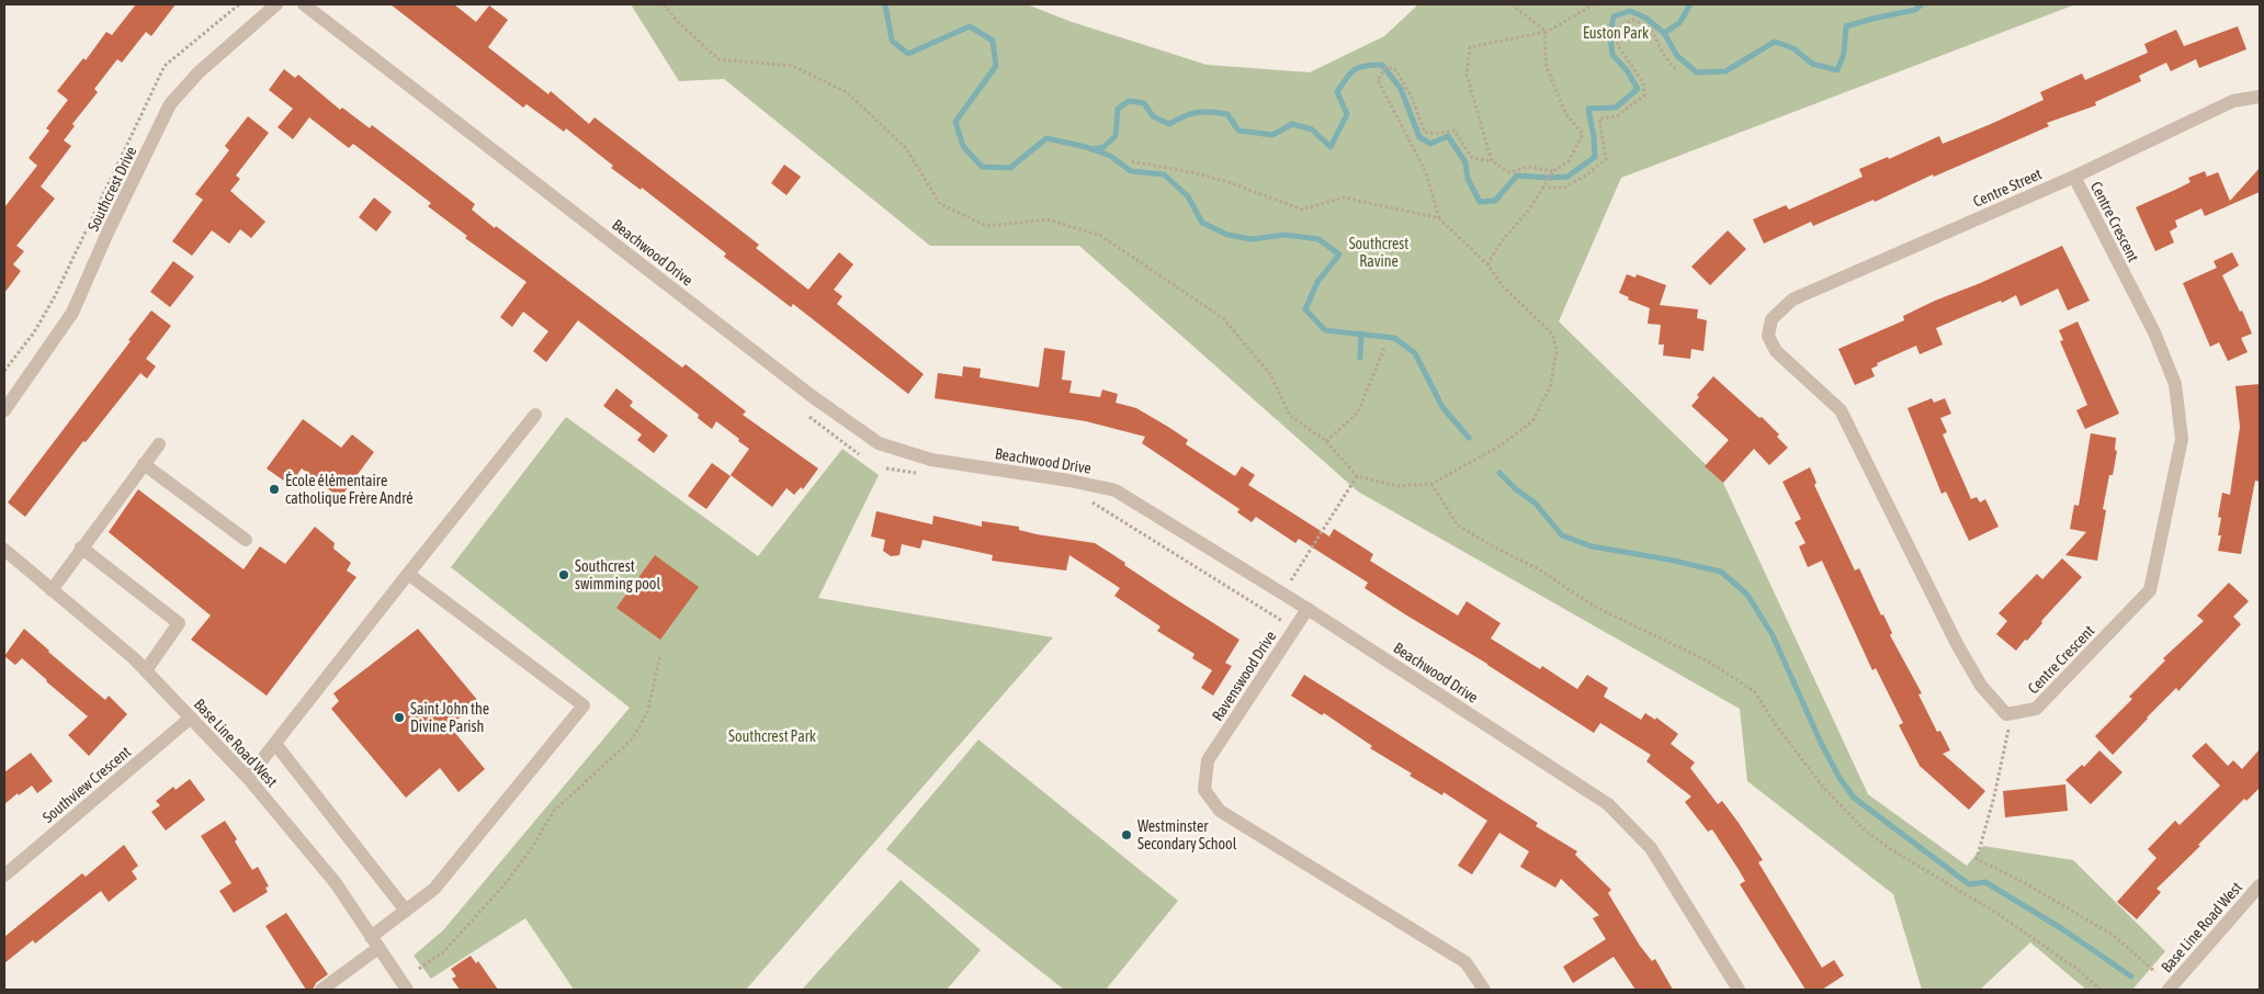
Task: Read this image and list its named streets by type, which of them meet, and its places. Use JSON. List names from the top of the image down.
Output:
{
  "streets": {
    "street": [
      "Centre Street",
      "Southcrest Drive",
      "Centre Crescent",
      "Beachwood Drive",
      "Ravenswood Drive",
      "Base Line Road West",
      "Southview Crescent"
    ]
  },
  "crossings": [
    ["Centre Street", "Centre Crescent"],
    ["Beachwood Drive", "Ravenswood Drive"],
    ["Base Line Road West", "Southview Crescent"]
  ],
  "parks": ["Euston Park", "Southcrest Ravine", "Southcrest Park"],
  "places": [
    "École élémentaire catholique Frère André",
    "Southcrest swimming pool",
    "Saint John the Divine Parish",
    "Westminster Secondary School"
  ]
}
